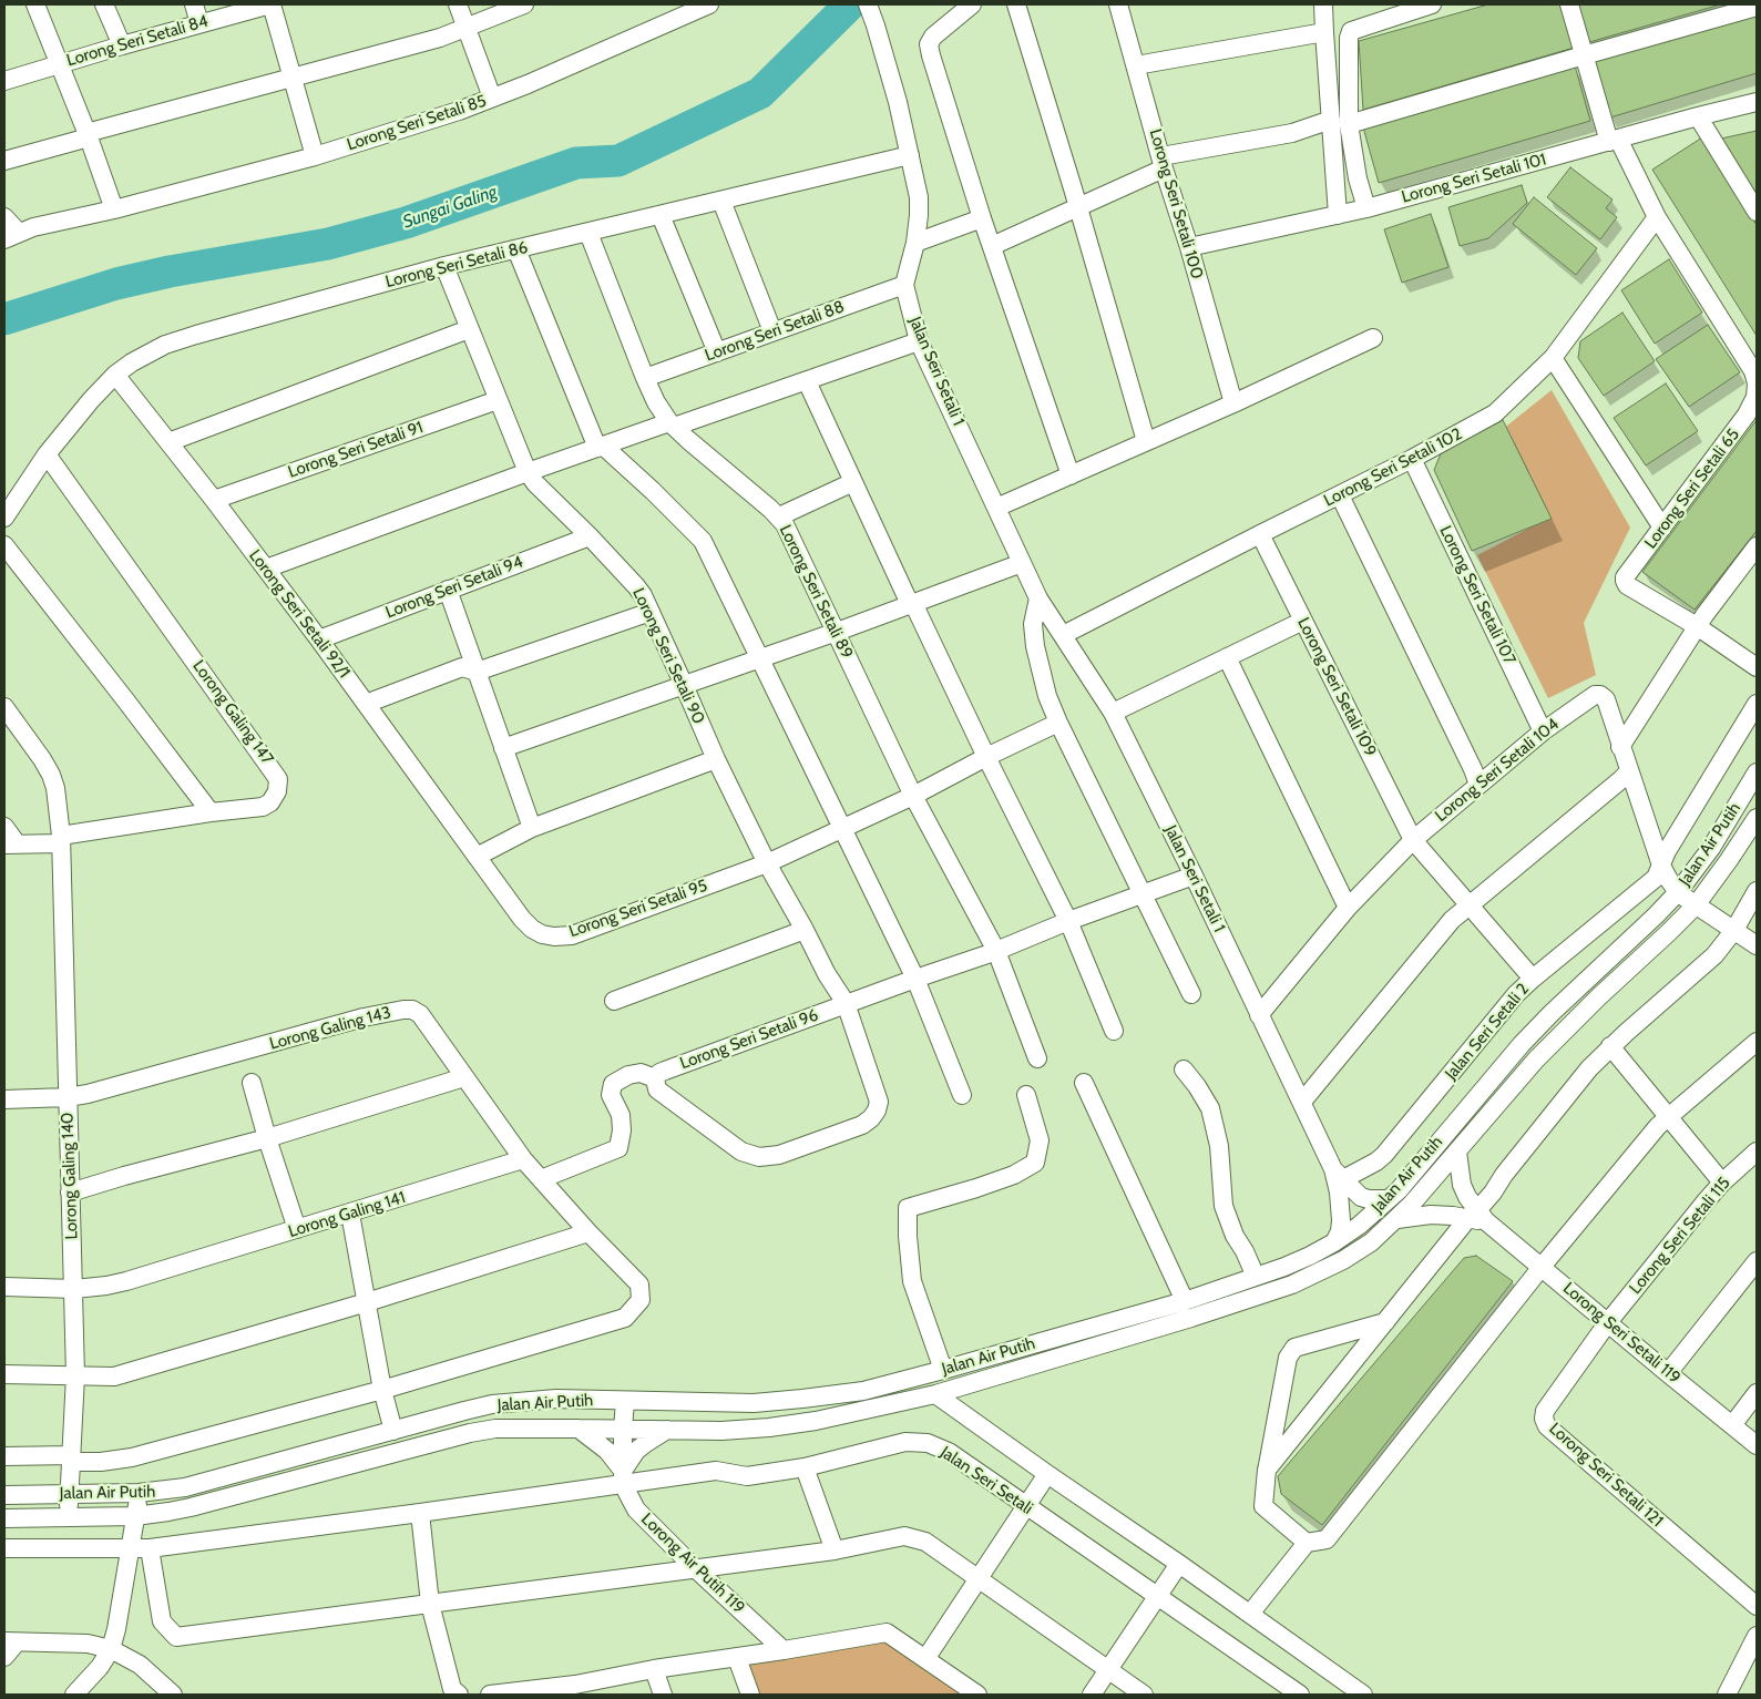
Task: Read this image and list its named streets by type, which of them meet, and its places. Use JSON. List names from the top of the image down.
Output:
{
  "streets": {
    "street": [
      "Lorong Seri Setali 84",
      "Lorong Seri Setali 85",
      "Lorong Seri Setali 101",
      "Lorong Seri Setali 100",
      "Lorong Seri Setali 86",
      "Lorong Seri Setali 88",
      "Jalan Seri Setali 1",
      "Lorong Seri Setali 91",
      "Lorong Seri Setali 102",
      "Lorong Seri Setali 65",
      "Lorong Seri Setali 94",
      "Lorong Seri Setali 89",
      "Lorong Seri Setali 107",
      "Lorong Seri Setali 92/1",
      "Lorong Seri Setali 90",
      "Lorong Seri Setali 109",
      "Lorong Galing 147",
      "Lorong Seri Setali 104",
      "Jalan Air Putih",
      "Lorong Seri Setali 95",
      "Lorong Galing 143",
      "Jalan Seri Setali 2",
      "Lorong Seri Setali 96",
      "Lorong Galing 140",
      "Lorong Galing 141",
      "Lorong Seri Setali 115",
      "Lorong Seri Setali 119",
      "Lorong Seri Setali 121",
      "Jalan Seri Setali",
      "Lorong Air Putih 119"
    ]
  },
  "crossings": [
    ["Lorong Seri Setali 101", "Lorong Seri Setali 100"],
    ["Lorong Seri Setali 101", "Lorong Seri Setali 65"],
    ["Lorong Seri Setali 86", "Lorong Seri Setali 89"],
    ["Lorong Seri Setali 86", "Lorong Seri Setali 92/1"],
    ["Lorong Seri Setali 86", "Lorong Seri Setali 90"],
    ["Lorong Seri Setali 86", "Lorong Galing 147"],
    ["Lorong Seri Setali 88", "Jalan Seri Setali 1"],
    ["Lorong Seri Setali 88", "Lorong Seri Setali 89"],
    ["Jalan Seri Setali 1", "Lorong Seri Setali 102"],
    ["Jalan Seri Setali 1", "Lorong Seri Setali 104"],
    ["Jalan Seri Setali 1", "Jalan Air Putih"],
    ["Jalan Seri Setali 1", "Jalan Seri Setali 2"],
    ["Jalan Seri Setali 1", "Lorong Seri Setali 96"],
    ["Lorong Seri Setali 91", "Lorong Seri Setali 92/1"],
    ["Lorong Seri Setali 91", "Lorong Seri Setali 90"],
    ["Lorong Seri Setali 102", "Lorong Seri Setali 65"],
    ["Lorong Seri Setali 102", "Lorong Seri Setali 107"],
    ["Lorong Seri Setali 102", "Lorong Seri Setali 109"],
    ["Lorong Seri Setali 94", "Lorong Seri Setali 92/1"],
    ["Lorong Seri Setali 94", "Lorong Seri Setali 90"],
    ["Lorong Seri Setali 89", "Lorong Seri Setali 95"],
    ["Lorong Seri Setali 89", "Lorong Seri Setali 96"],
    ["Lorong Seri Setali 107", "Lorong Seri Setali 104"],
    ["Lorong Seri Setali 92/1", "Lorong Seri Setali 95"],
    ["Lorong Seri Setali 90", "Lorong Seri Setali 95"],
    ["Lorong Seri Setali 90", "Lorong Seri Setali 96"],
    ["Lorong Seri Setali 109", "Lorong Seri Setali 104"],
    ["Lorong Seri Setali 109", "Jalan Seri Setali 2"],
    ["Lorong Galing 147", "Lorong Galing 140"],
    ["Lorong Seri Setali 104", "Jalan Air Putih"],
    ["Lorong Seri Setali 104", "Jalan Seri Setali 2"],
    ["Jalan Air Putih", "Lorong Galing 140"],
    ["Jalan Air Putih", "Lorong Seri Setali 119"],
    ["Jalan Air Putih", "Lorong Air Putih 119"],
    ["Lorong Galing 143", "Lorong Galing 140"],
    ["Lorong Galing 143", "Lorong Galing 141"],
    ["Lorong Galing 140", "Lorong Galing 141"],
    ["Lorong Seri Setali 115", "Lorong Seri Setali 119"],
    ["Lorong Seri Setali 115", "Lorong Seri Setali 121"],
    ["Lorong Seri Setali 119", "Lorong Seri Setali 121"],
    ["Jalan Seri Setali", "Lorong Air Putih 119"]
  ],
  "water": ["Sungai Galing"]
}
